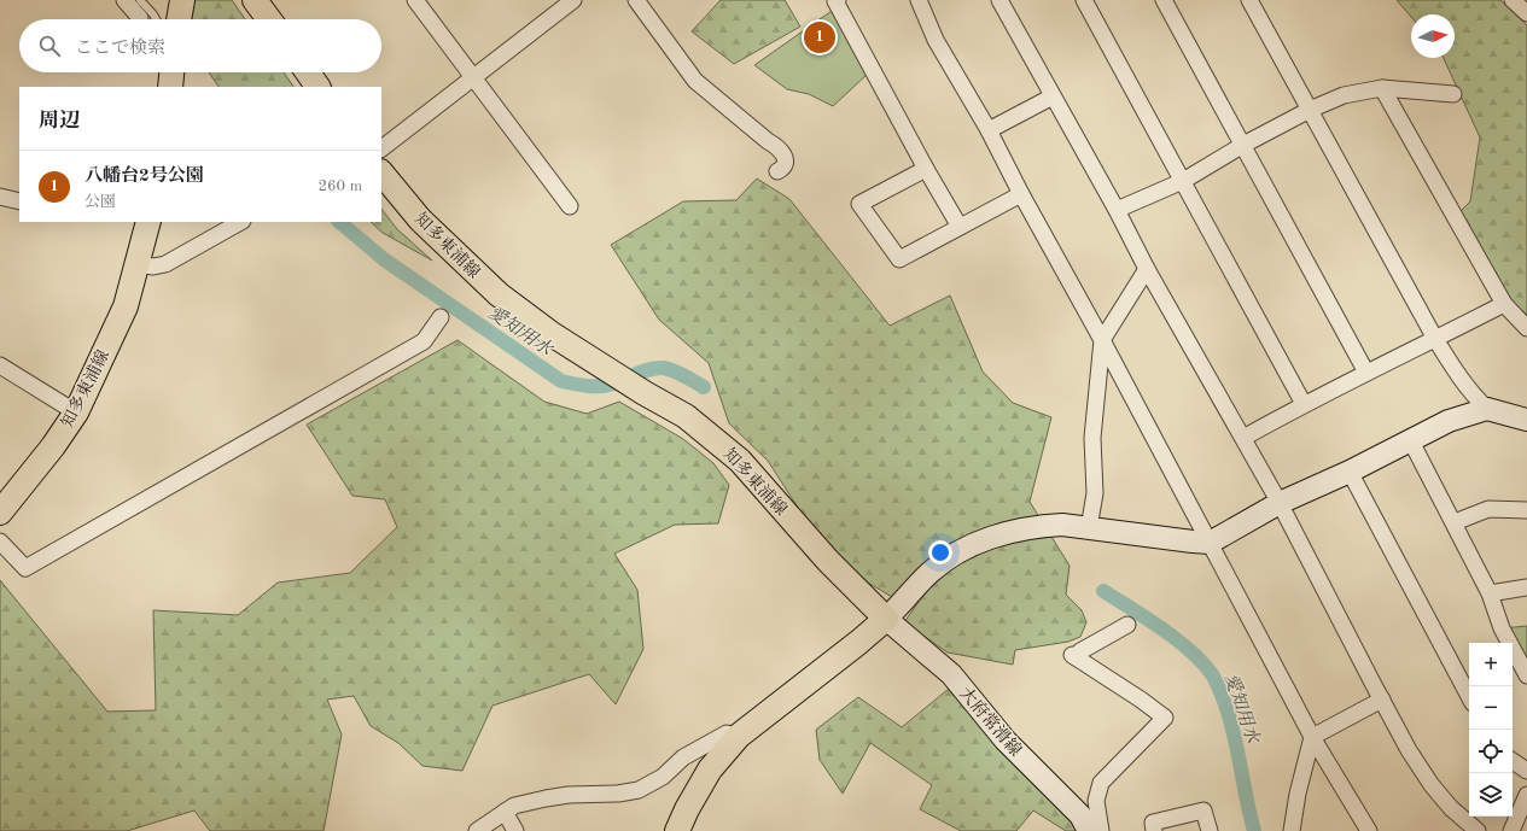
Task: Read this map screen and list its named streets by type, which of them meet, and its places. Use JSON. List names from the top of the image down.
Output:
{
  "streets": {
    "main road": ["知多東浦線"],
    "street": ["大府常滑線"]
  },
  "crossings": [
    ["知多東浦線", "大府常滑線"]
  ],
  "water": ["愛知用水"],
  "north": "right",
  "page": {
    "pins": "1",
    "search": "ここで検索",
    "heading": "周辺",
    "list": [
      {
        "mark": "1",
        "name": "八幡台2号公園",
        "note": "公園",
        "value": "260 m"
      }
    ],
    "map_buttons": ["+", "−"]
  }
}
